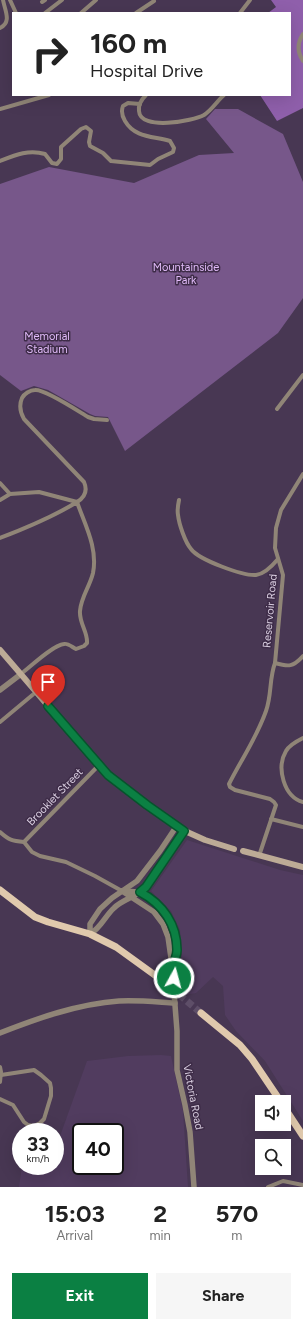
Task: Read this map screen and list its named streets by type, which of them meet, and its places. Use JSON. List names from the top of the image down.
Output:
{
  "streets": {
    "street": ["Reservoir Road", "Brooklet Street", "Victoria Road"]
  },
  "parks": ["Mountainside Park", "Memorial Stadium"],
  "page": {
    "turn": ["160 m", "Hospital Drive"],
    "speed": "33 km/h",
    "limit": "40",
    "eta": [
      "15:03",
      "Arrival",
      "2",
      "min",
      "570",
      "m"
    ],
    "buttons": ["Exit", "Share"]
  }
}
